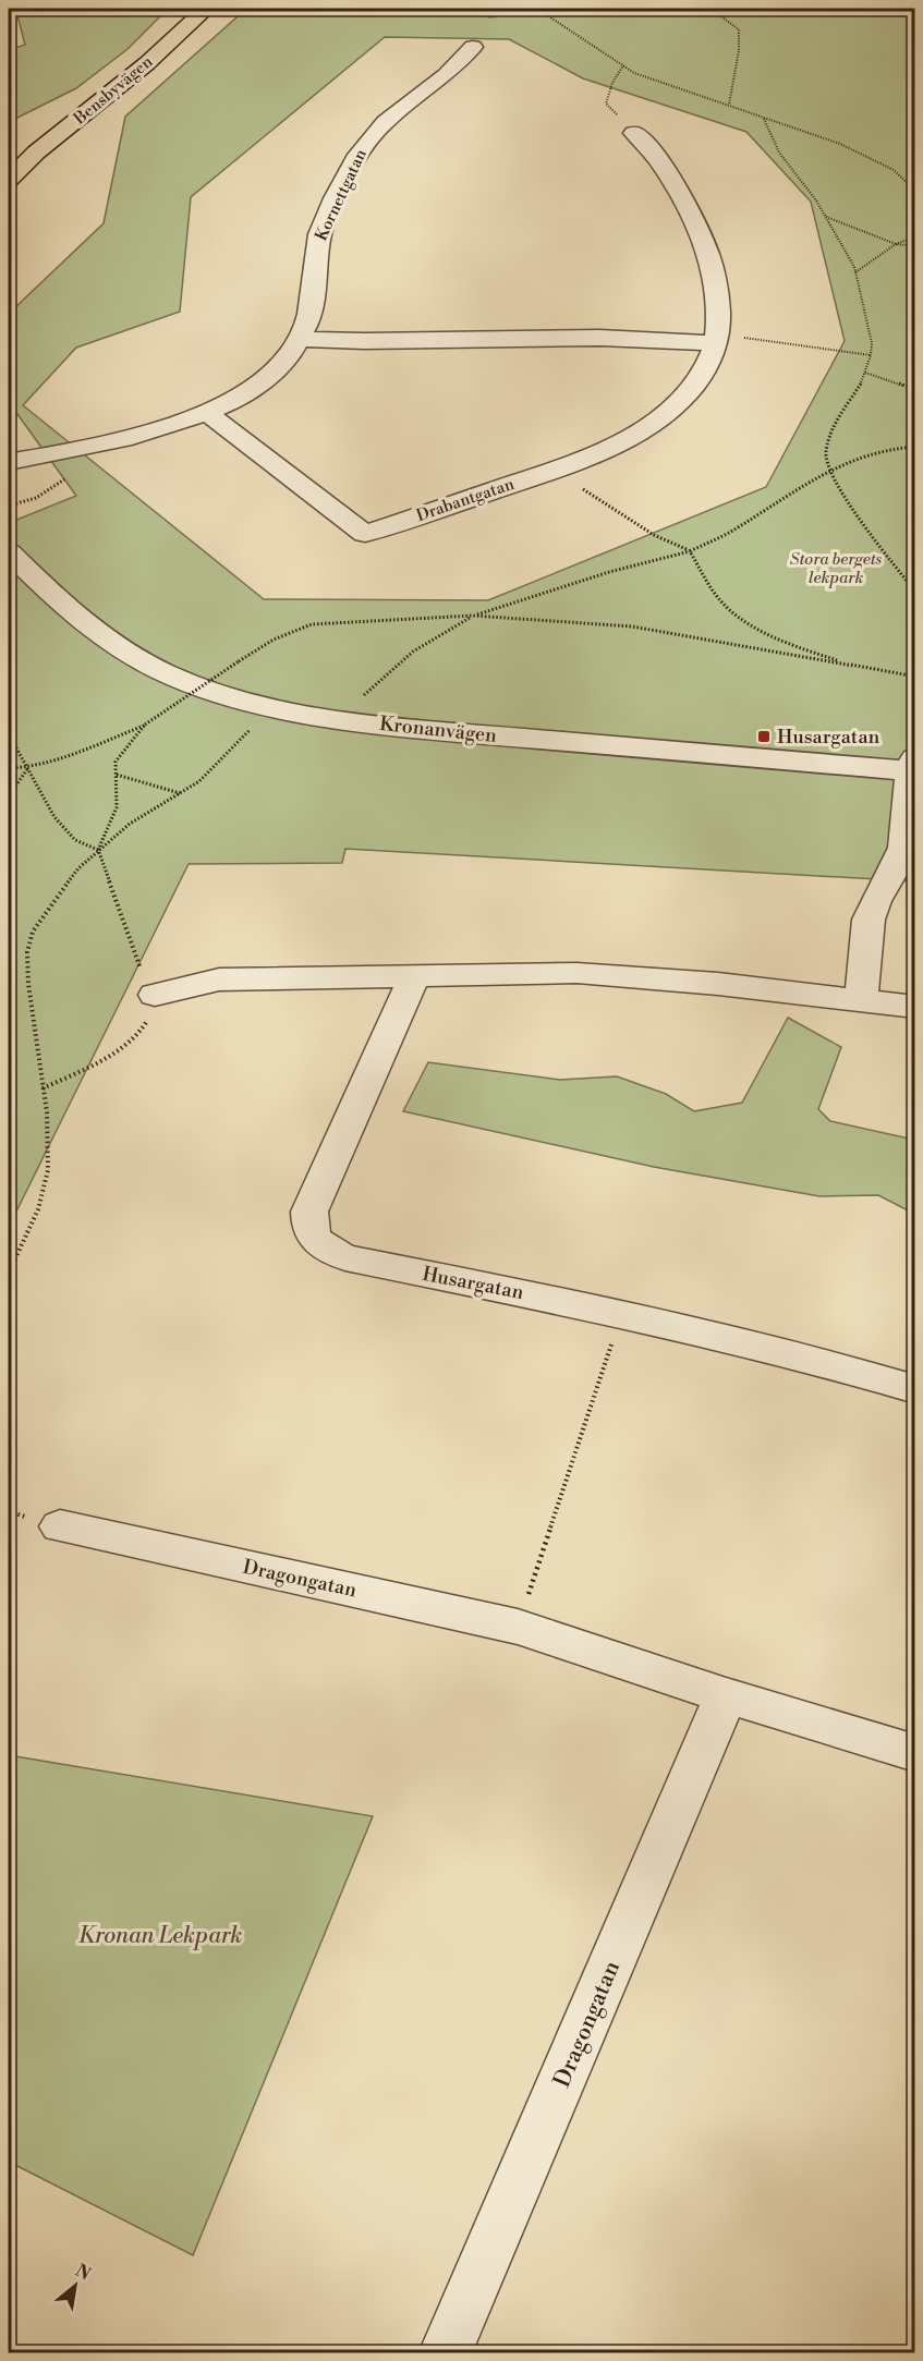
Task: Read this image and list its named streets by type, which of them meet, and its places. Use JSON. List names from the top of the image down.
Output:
{
  "streets": {
    "main road": ["Bensbyvägen"],
    "street": [
      "Kornettgatan",
      "Drabantgatan",
      "Kronanvägen",
      "Husargatan",
      "Dragongatan"
    ]
  },
  "crossings": [
    ["Kornettgatan", "Drabantgatan"]
  ],
  "parks": ["Stora bergets lekpark", "Kronan Lekpark"],
  "places": {
    "transit": ["Husargatan"]
  },
  "north": "top right"
}
